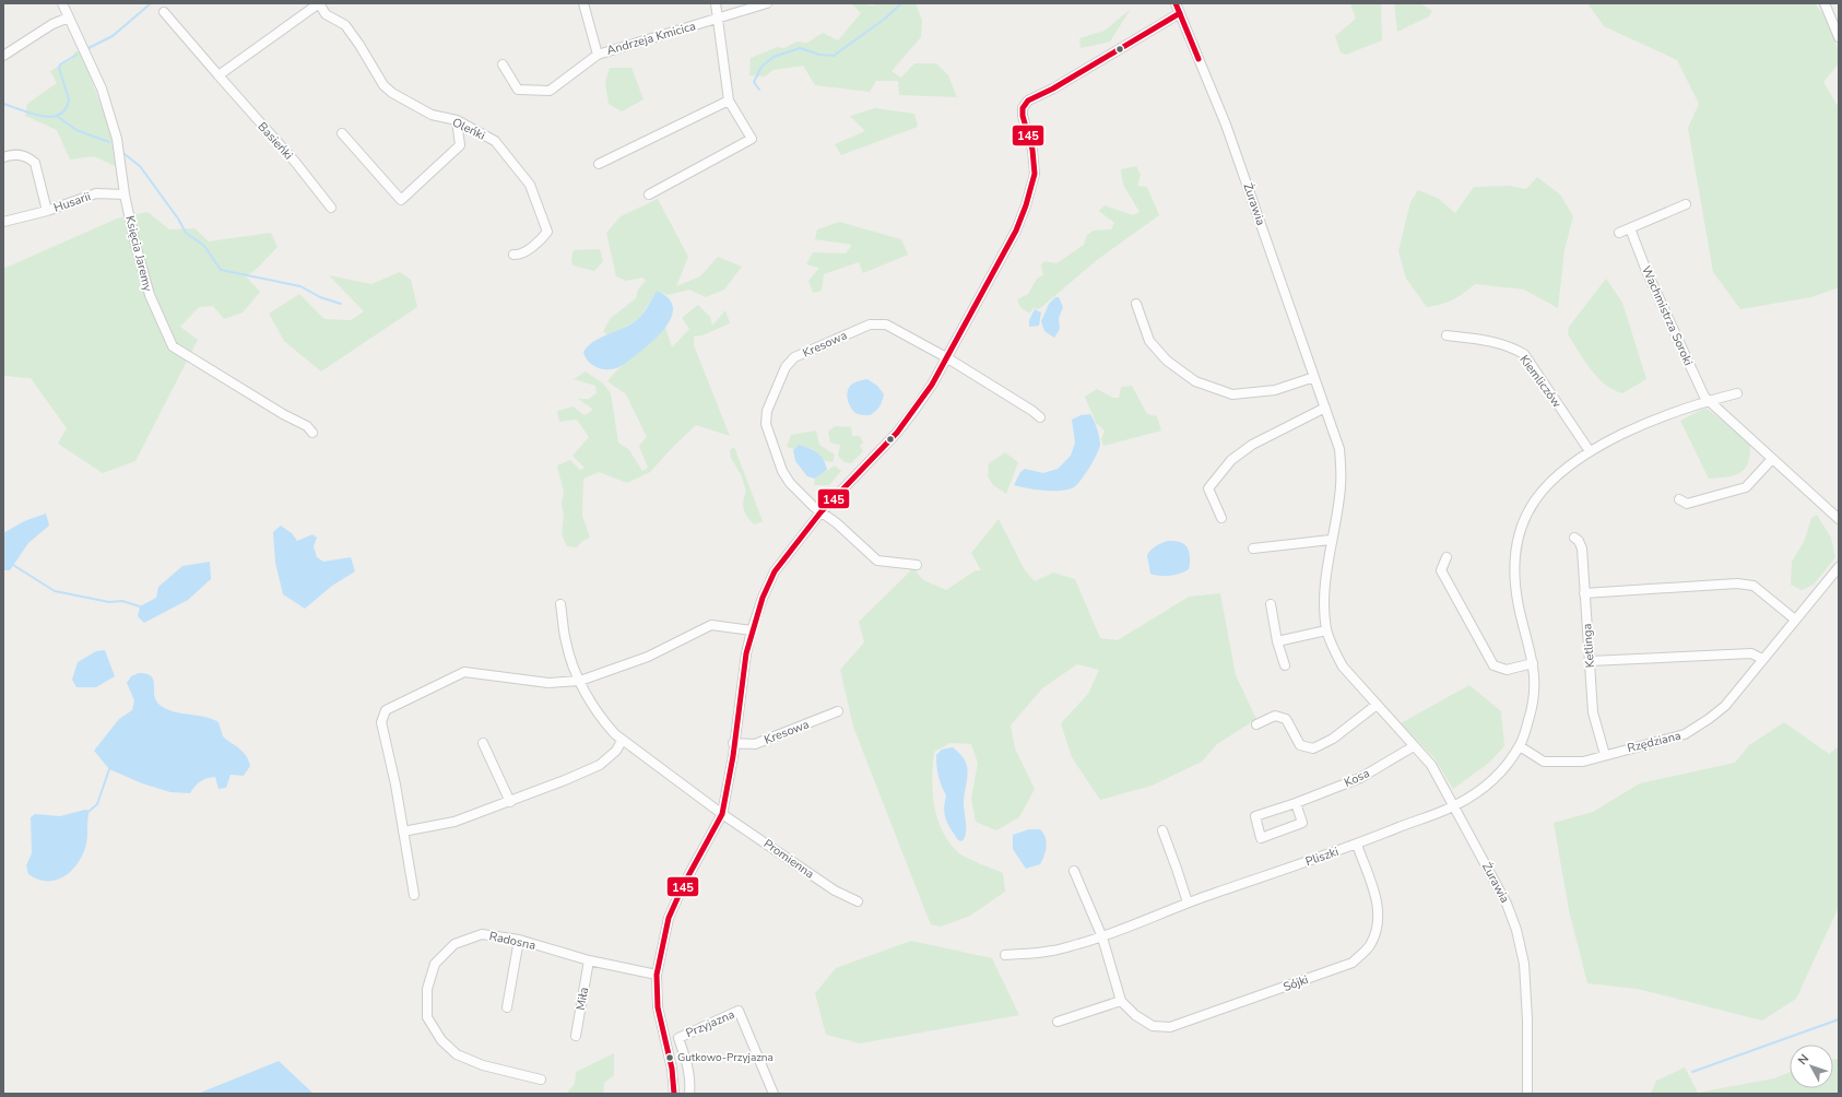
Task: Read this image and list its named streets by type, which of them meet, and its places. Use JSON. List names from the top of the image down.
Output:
{
  "streets": {
    "street": [
      "Andrzeja Kmicica",
      "Oleńki",
      "Basieńki",
      "Husarii",
      "Żurawia",
      "Księcia Jaremy",
      "Wachmistrza Soroki",
      "Kresowa",
      "Kiemliczów",
      "Ketlinga",
      "Rzędziana",
      "Kosa",
      "Pliszki",
      "Promienna",
      "Radosna",
      "Sójki",
      "Miła",
      "Przyjazna"
    ]
  },
  "crossings": [
    ["Husarii", "Księcia Jaremy"],
    ["Żurawia", "Kosa"],
    ["Żurawia", "Pliszki"],
    ["Wachmistrza Soroki", "Pliszki"],
    ["Kiemliczów", "Pliszki"],
    ["Ketlinga", "Rzędziana"],
    ["Rzędziana", "Pliszki"],
    ["Pliszki", "Sójki"],
    ["Radosna", "Miła"]
  ],
  "places": ["Gutkowo-Przyjazna"],
  "lines": ["transit line 145"],
  "north": "top left"
}
